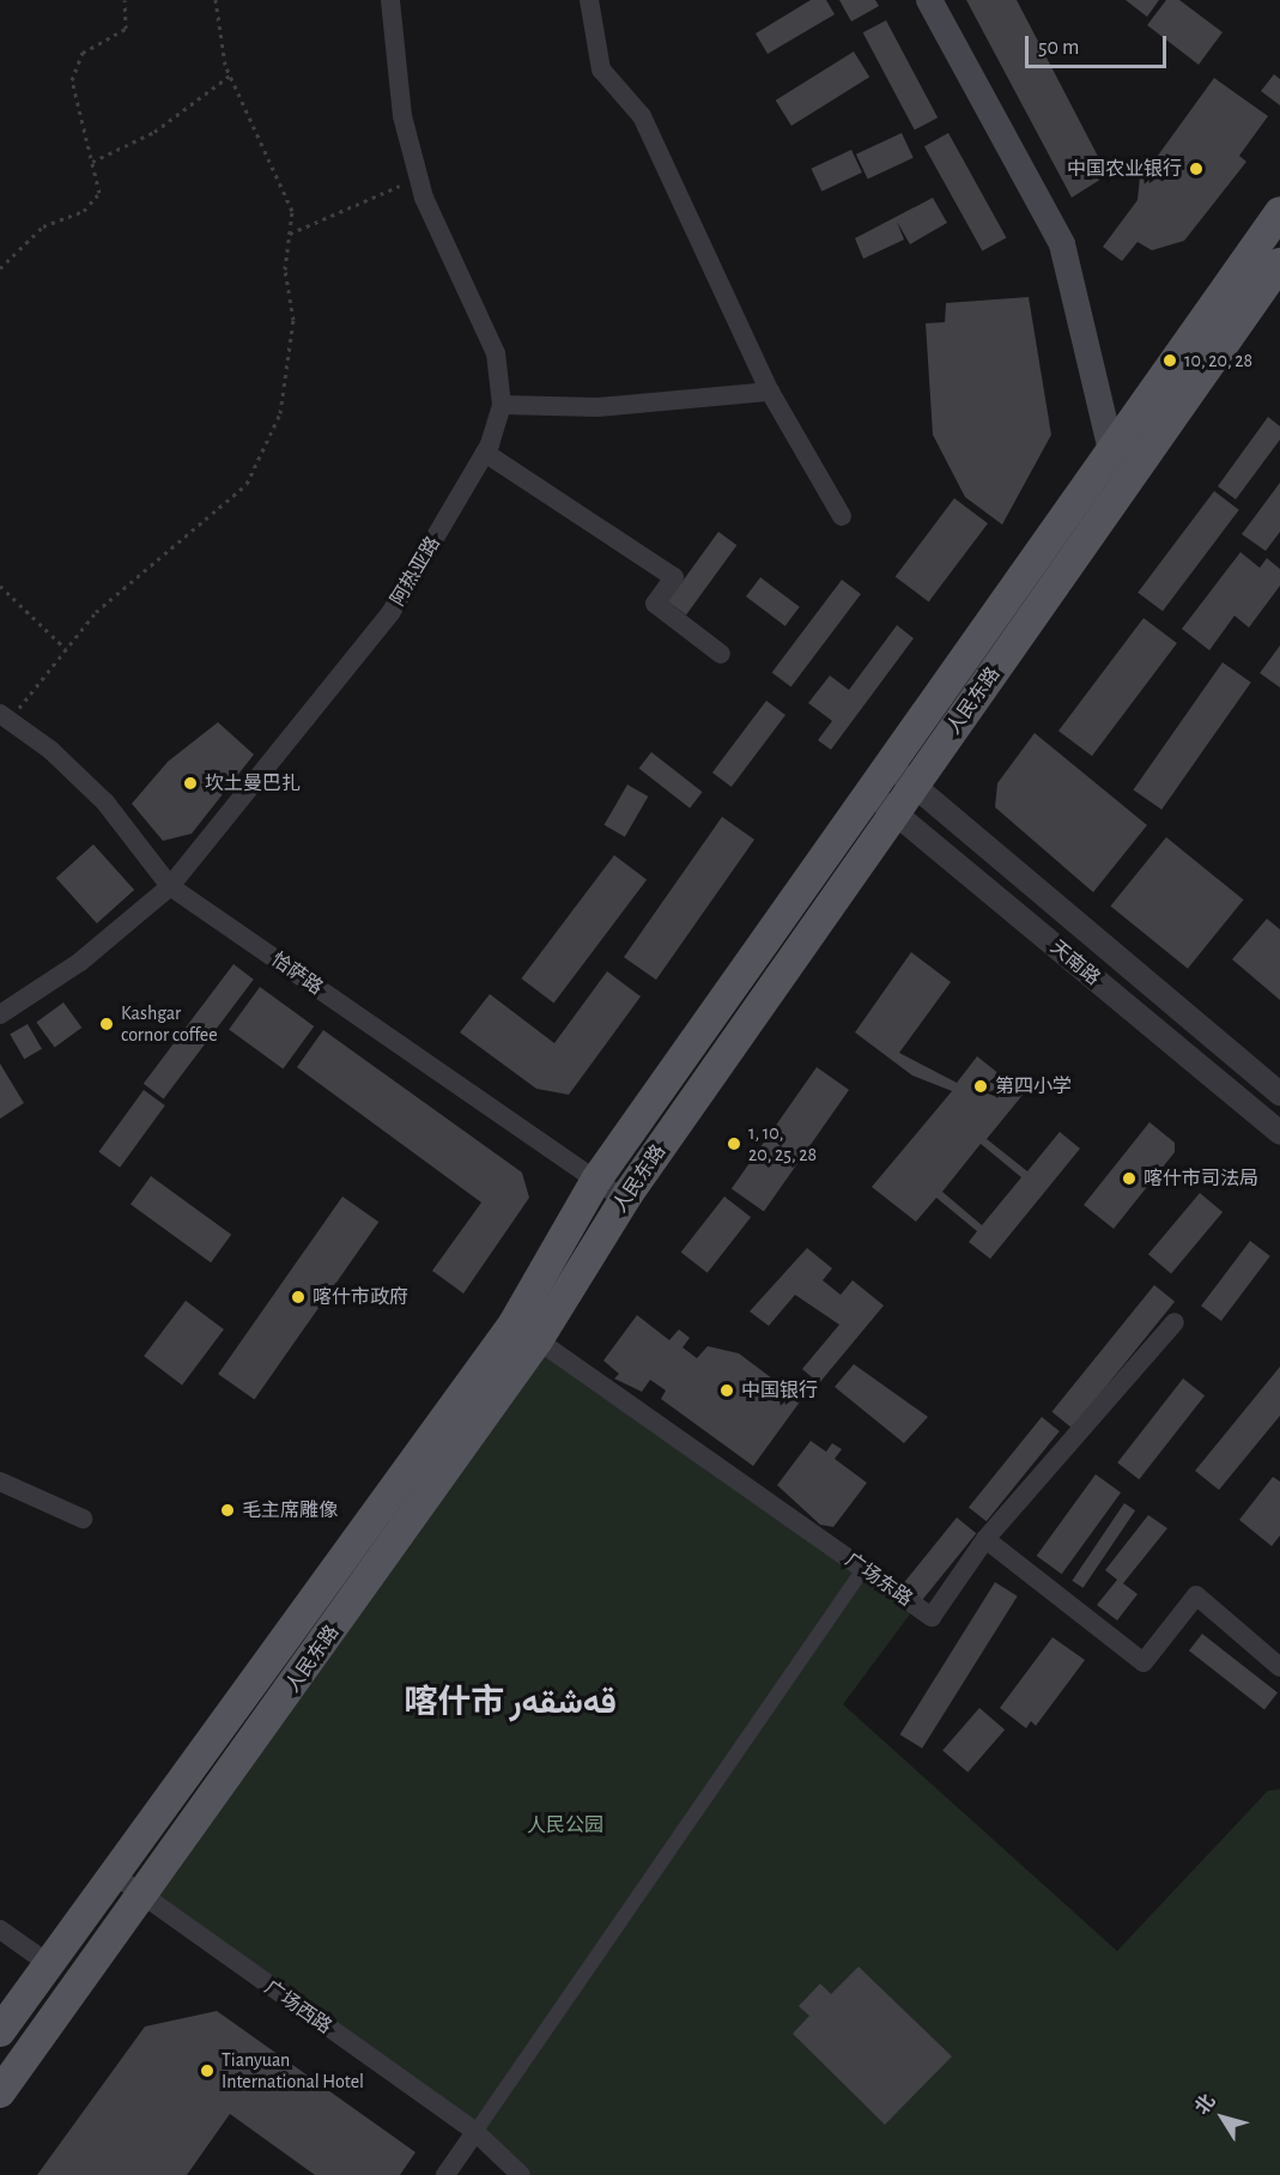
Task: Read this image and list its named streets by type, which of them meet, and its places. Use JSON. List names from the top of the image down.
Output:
{
  "streets": {
    "main road": ["人民东路"],
    "street": [
      "阿热亚路",
      "天南路",
      "恰萨路",
      "广场东路",
      "广场西路"
    ]
  },
  "crossings": [
    ["阿热亚路", "恰萨路"],
    ["人民东路", "天南路"],
    ["人民东路", "恰萨路"],
    ["人民东路", "广场东路"],
    ["人民东路", "广场西路"]
  ],
  "districts": ["喀什市 قەشقەر"],
  "parks": ["人民公园"],
  "places": [
    "中国农业银行",
    "10, 20, 28",
    "坎土曼巴扎",
    "Kashgar cornor coffee",
    "第四小学",
    "1, 10, 20, 25, 28",
    "喀什市司法局",
    "喀什市政府",
    "中国银行",
    "毛主席雕像",
    "Tianyuan International Hotel"
  ],
  "scale_bar": "50 m",
  "north": "top left"
}
